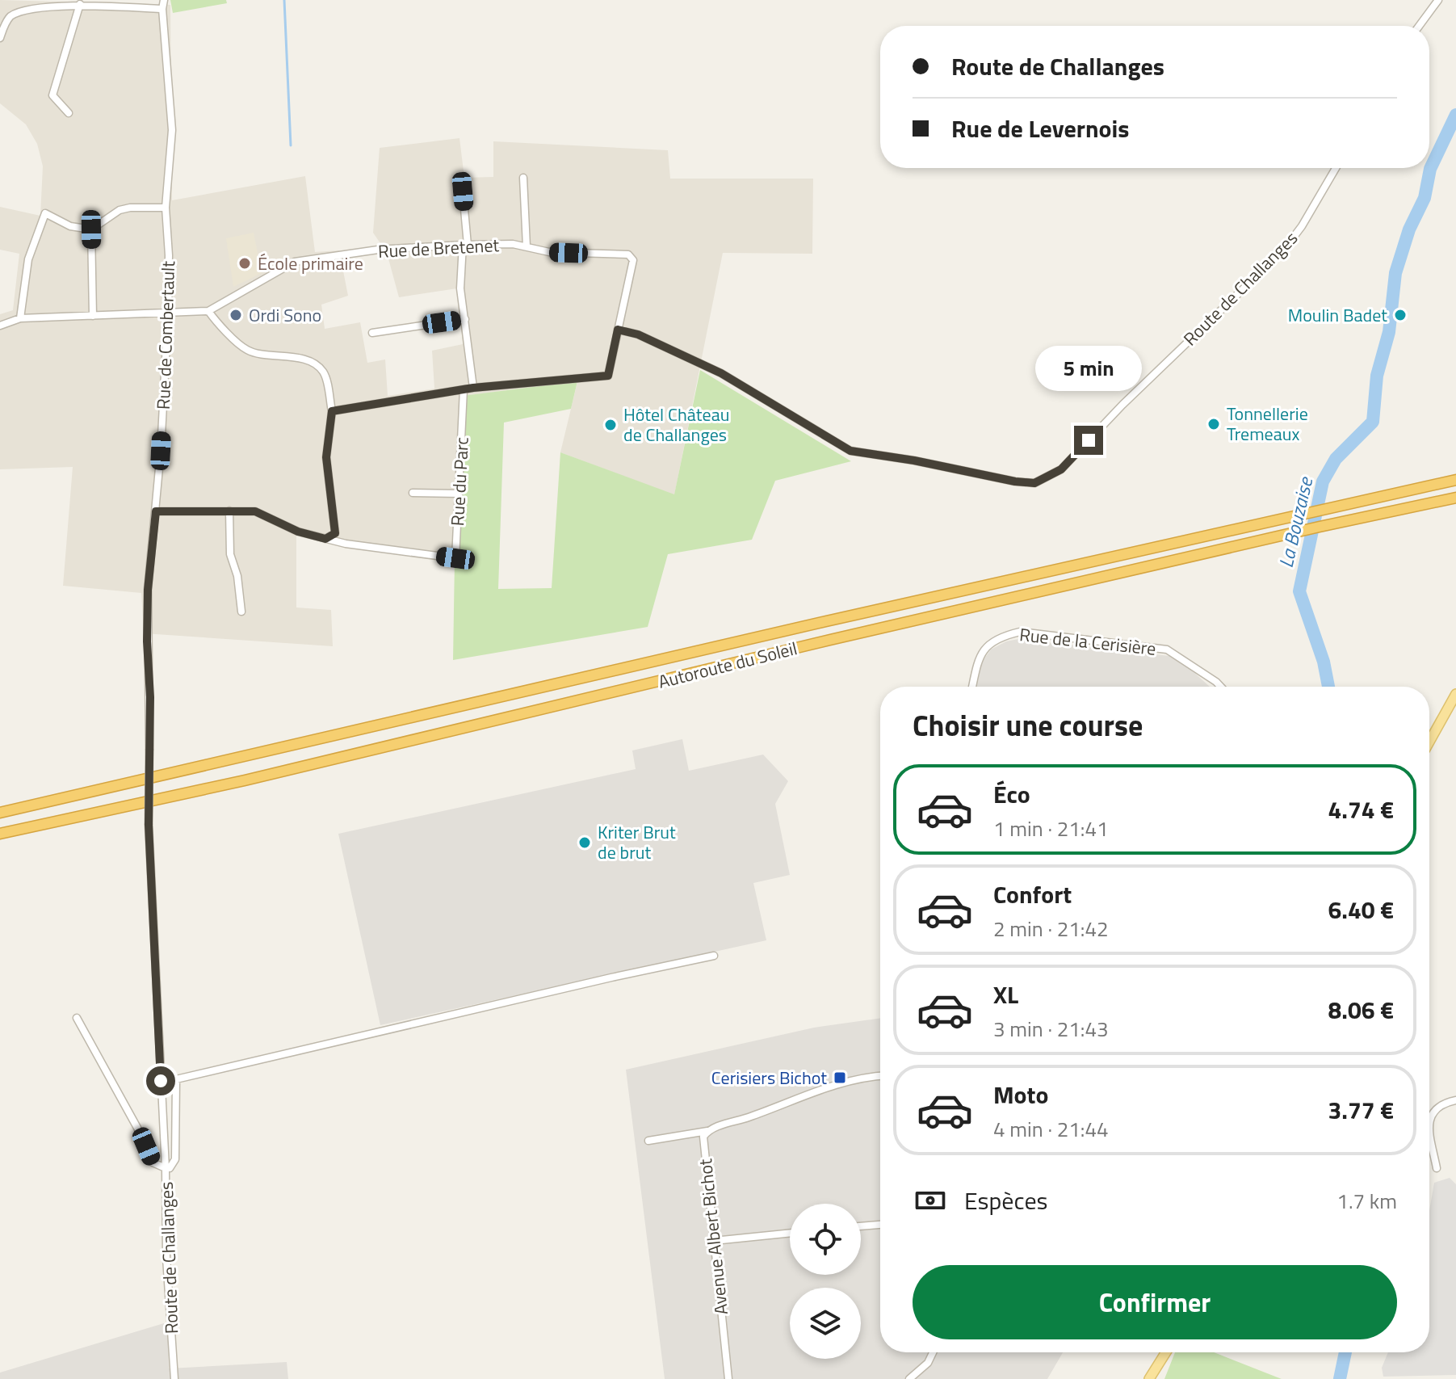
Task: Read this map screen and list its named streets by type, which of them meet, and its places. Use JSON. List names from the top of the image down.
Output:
{
  "streets": {
    "highway": ["Autoroute du Soleil"],
    "street": [
      "Rue de Bretenet",
      "Route de Challanges",
      "Rue de Combertault",
      "Rue du Parc",
      "Rue de la Cerisière",
      "Avenue Albert Bichot"
    ]
  },
  "crossings": [
    ["Rue de Bretenet", "Route de Challanges"],
    ["Route de Challanges", "Rue de Combertault"]
  ],
  "water": ["La Bouzaise"],
  "places": {
    "other": [
      "École primaire",
      "Ordi Sono",
      "Moulin Badet",
      "Tonnellerie Tremeaux",
      "Hôtel Château de Challanges",
      "Kriter Brut de brut"
    ],
    "transit": ["Cerisiers Bichot"]
  },
  "page": {
    "banner": ["Route de Challanges", "Rue de Levernois"],
    "bubble": "5 min",
    "heading": "Choisir une course",
    "list": [
      {
        "name": "Éco",
        "note": "1 min · 21:41",
        "value": "4.74 €"
      },
      {
        "name": "Confort",
        "note": "2 min · 21:42",
        "value": "6.40 €"
      },
      {
        "name": "XL",
        "note": "3 min · 21:43",
        "value": "8.06 €"
      },
      {
        "name": "Moto",
        "note": "4 min · 21:44",
        "value": "3.77 €"
      }
    ],
    "pay": ["Espèces", "1.7 km"],
    "buttons": "Confirmer"
  }
}
